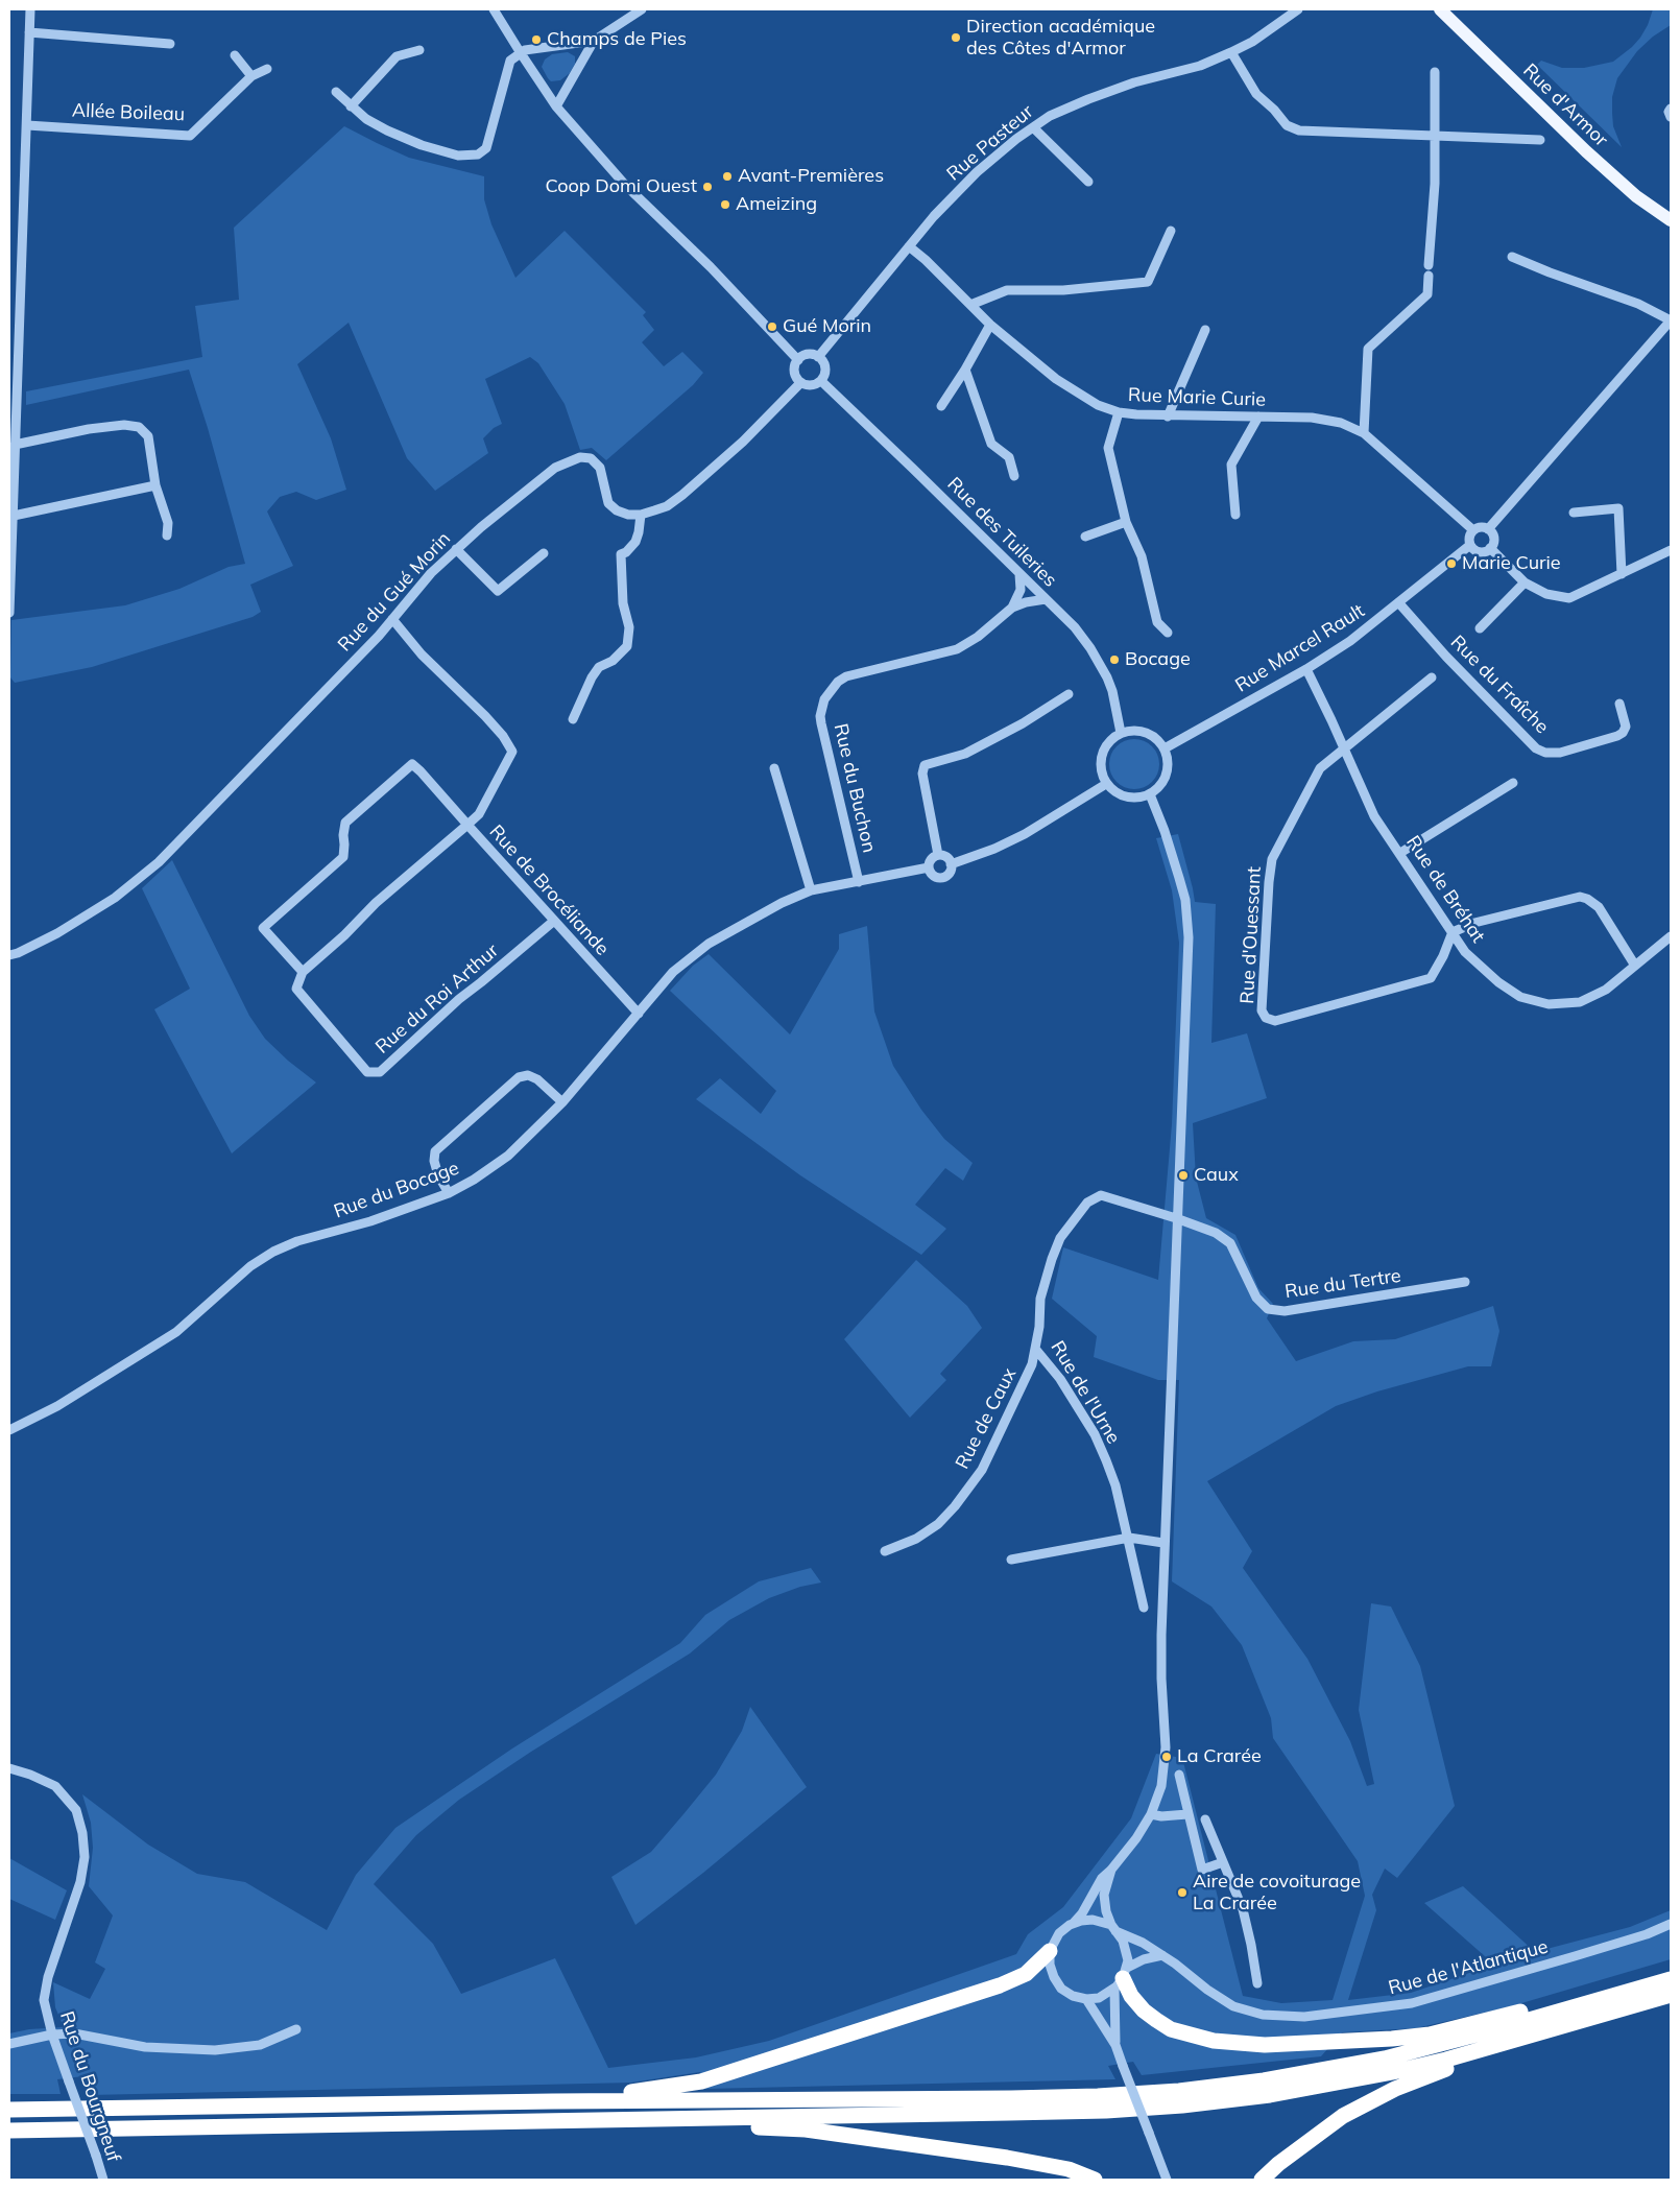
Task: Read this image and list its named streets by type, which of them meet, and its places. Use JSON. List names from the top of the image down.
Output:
{
  "streets": {
    "main road": ["Rue d'Armor"],
    "street": [
      "Allée Boileau",
      "Rue Pasteur",
      "Rue Marie Curie",
      "Rue des Tuileries",
      "Rue du Gué Morin",
      "Rue Marcel Rault",
      "Rue du Fraîche",
      "Rue du Buchon",
      "Rue de Bréhat",
      "Rue de Brocéliande",
      "Rue d'Ouessant",
      "Rue du Roi Arthur",
      "Rue du Bocage",
      "Rue du Tertre",
      "Rue de l'Urne",
      "Rue de Caux",
      "Rue de l'Atlantique",
      "Rue du Bourgneuf"
    ]
  },
  "crossings": [
    ["Rue Pasteur", "Rue Marie Curie"],
    ["Rue Pasteur", "Rue des Tuileries"],
    ["Rue Pasteur", "Rue du Gué Morin"],
    ["Rue Marie Curie", "Rue Marcel Rault"],
    ["Rue des Tuileries", "Rue du Gué Morin"],
    ["Rue des Tuileries", "Rue Marcel Rault"],
    ["Rue des Tuileries", "Rue du Buchon"],
    ["Rue du Gué Morin", "Rue de Brocéliande"],
    ["Rue Marcel Rault", "Rue du Fraîche"],
    ["Rue Marcel Rault", "Rue de Bréhat"],
    ["Rue du Buchon", "Rue du Bocage"],
    ["Rue de Bréhat", "Rue d'Ouessant"],
    ["Rue de Brocéliande", "Rue du Roi Arthur"],
    ["Rue de Brocéliande", "Rue du Bocage"],
    ["Rue du Tertre", "Rue de l'Urne"],
    ["Rue de l'Urne", "Rue de Caux"]
  ],
  "places": [
    "Direction académique des Côtes d'Armor",
    "Champs de Pies",
    "Avant-Premières",
    "Coop Domi Ouest",
    "Ameizing",
    "Gué Morin",
    "Marie Curie",
    "Bocage",
    "Caux",
    "La Crarée",
    "Aire de covoiturage La Crarée"
  ]
}
